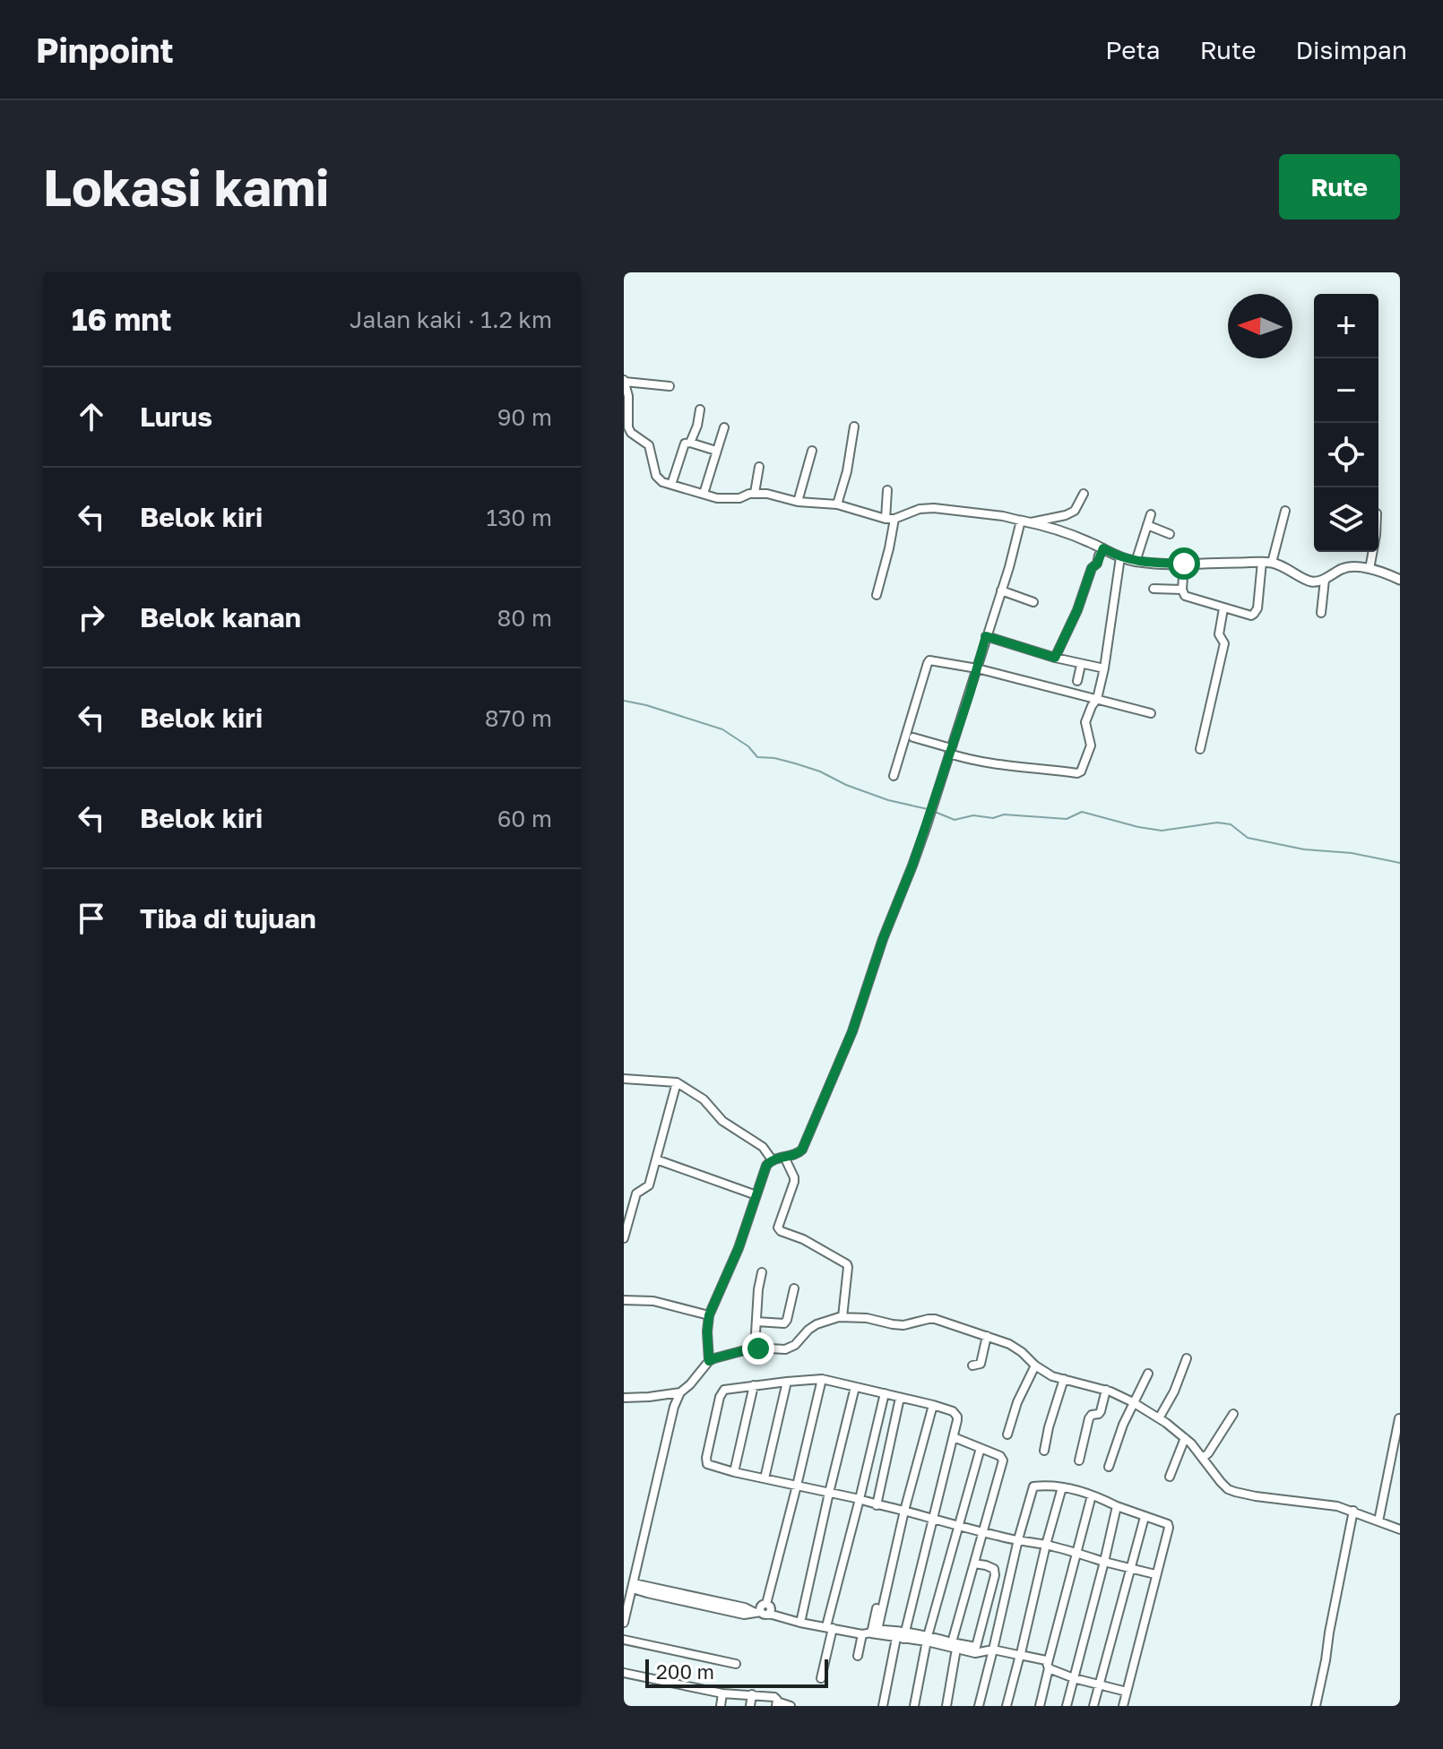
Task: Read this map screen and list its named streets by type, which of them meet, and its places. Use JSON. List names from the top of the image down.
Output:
{
  "scale_bar": "200 m",
  "north": "left",
  "page": {
    "header": "Pinpoint",
    "nav": ["Peta", "Rute", "Disimpan"],
    "buttons": "Rute",
    "title": "Lokasi kami",
    "heading": ["16 mnt", "Jalan kaki · 1.2 km"],
    "map_buttons": ["+", "−"],
    "list": [
      ["Lurus", "90 m"],
      ["Belok kiri", "130 m"],
      ["Belok kanan", "80 m"],
      ["Belok kiri", "870 m"],
      ["Belok kiri", "60 m"],
      "Tiba di tujuan"
    ],
    "scale": "200 m"
  }
}
